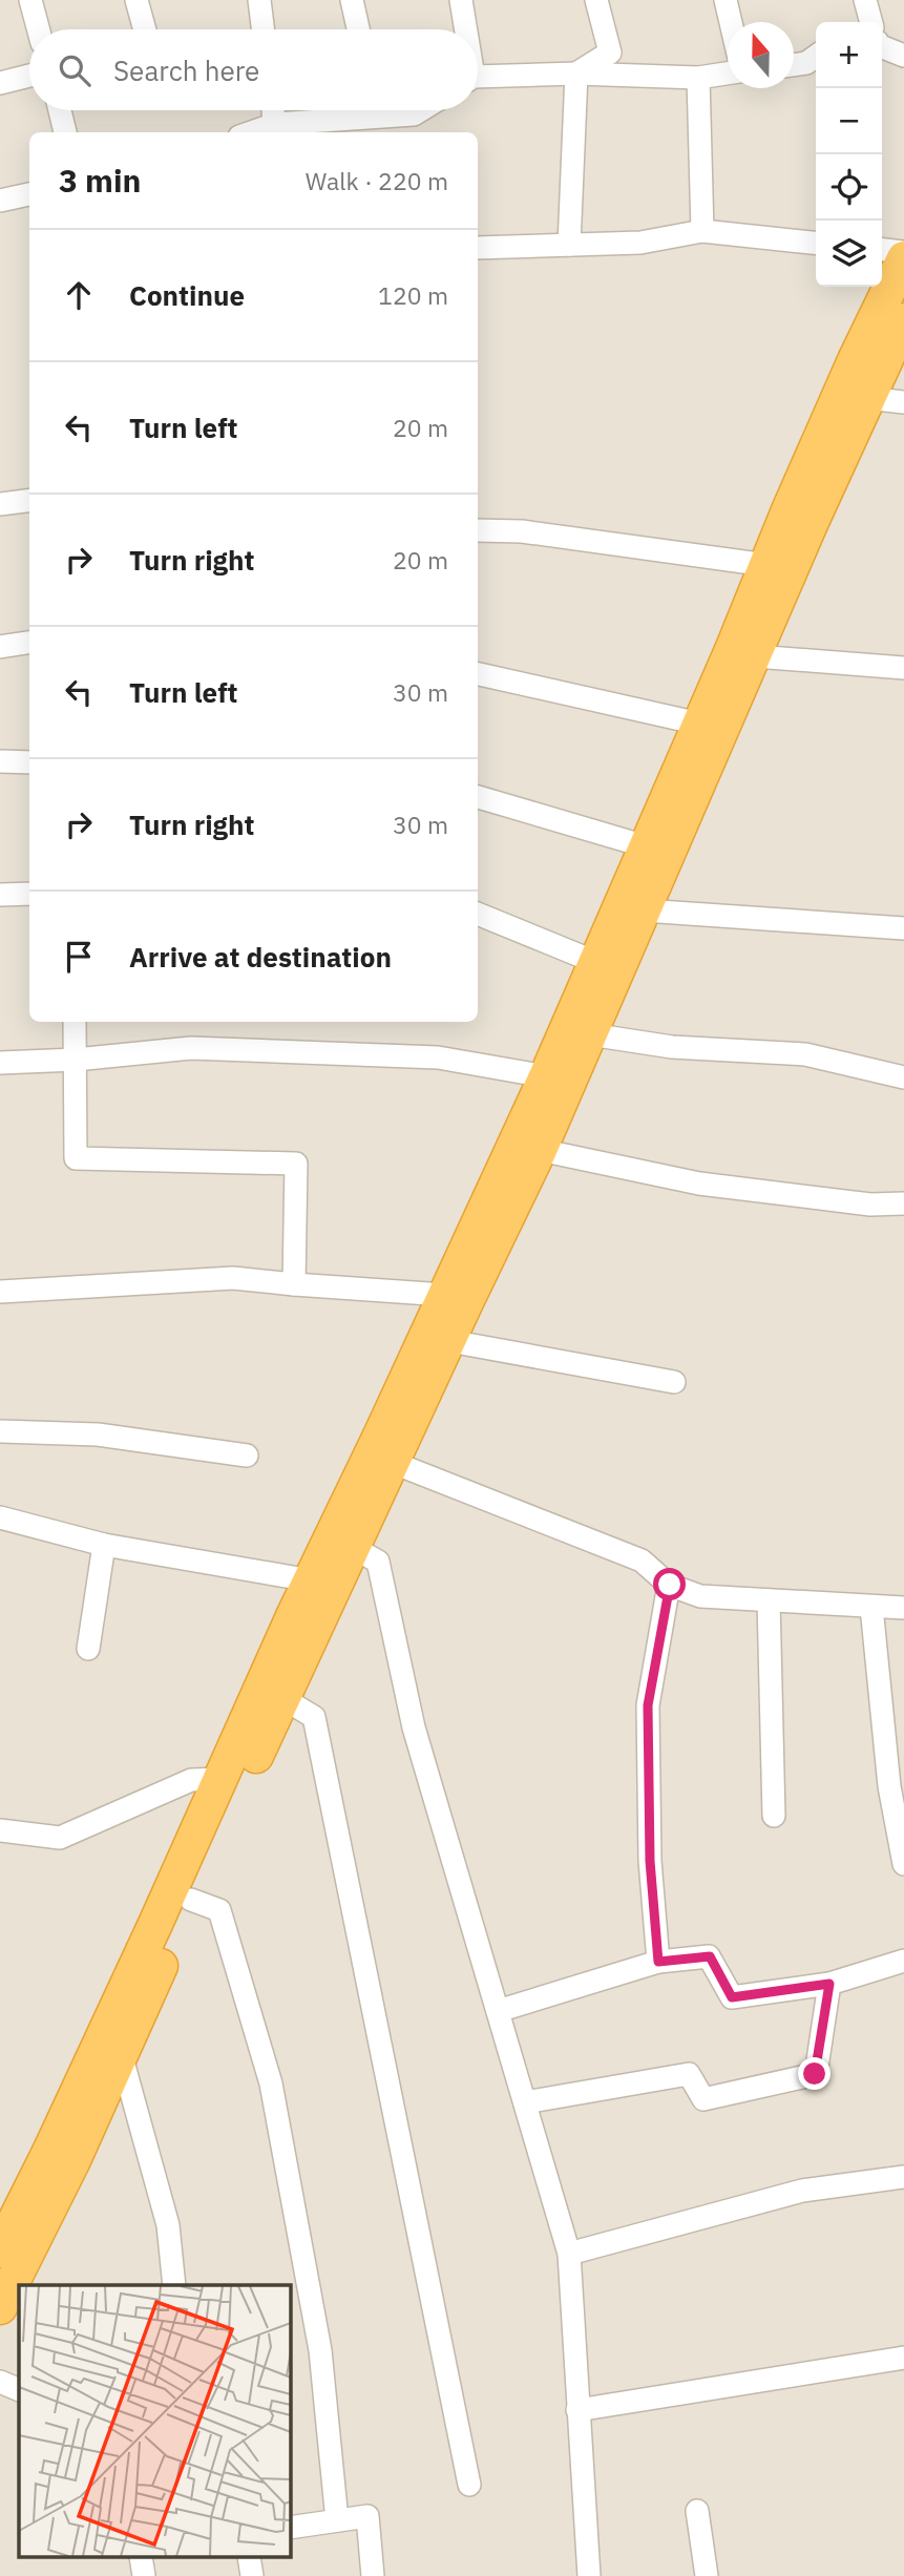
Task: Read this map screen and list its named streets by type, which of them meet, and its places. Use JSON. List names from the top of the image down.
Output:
{
  "north": "top",
  "page": {
    "map_buttons": ["+", "−"],
    "search": "Search here",
    "heading": ["3 min", "Walk · 220 m"],
    "list": [
      ["Continue", "120 m"],
      ["Turn left", "20 m"],
      ["Turn right", "20 m"],
      ["Turn left", "30 m"],
      ["Turn right", "30 m"],
      "Arrive at destination"
    ]
  }
}
